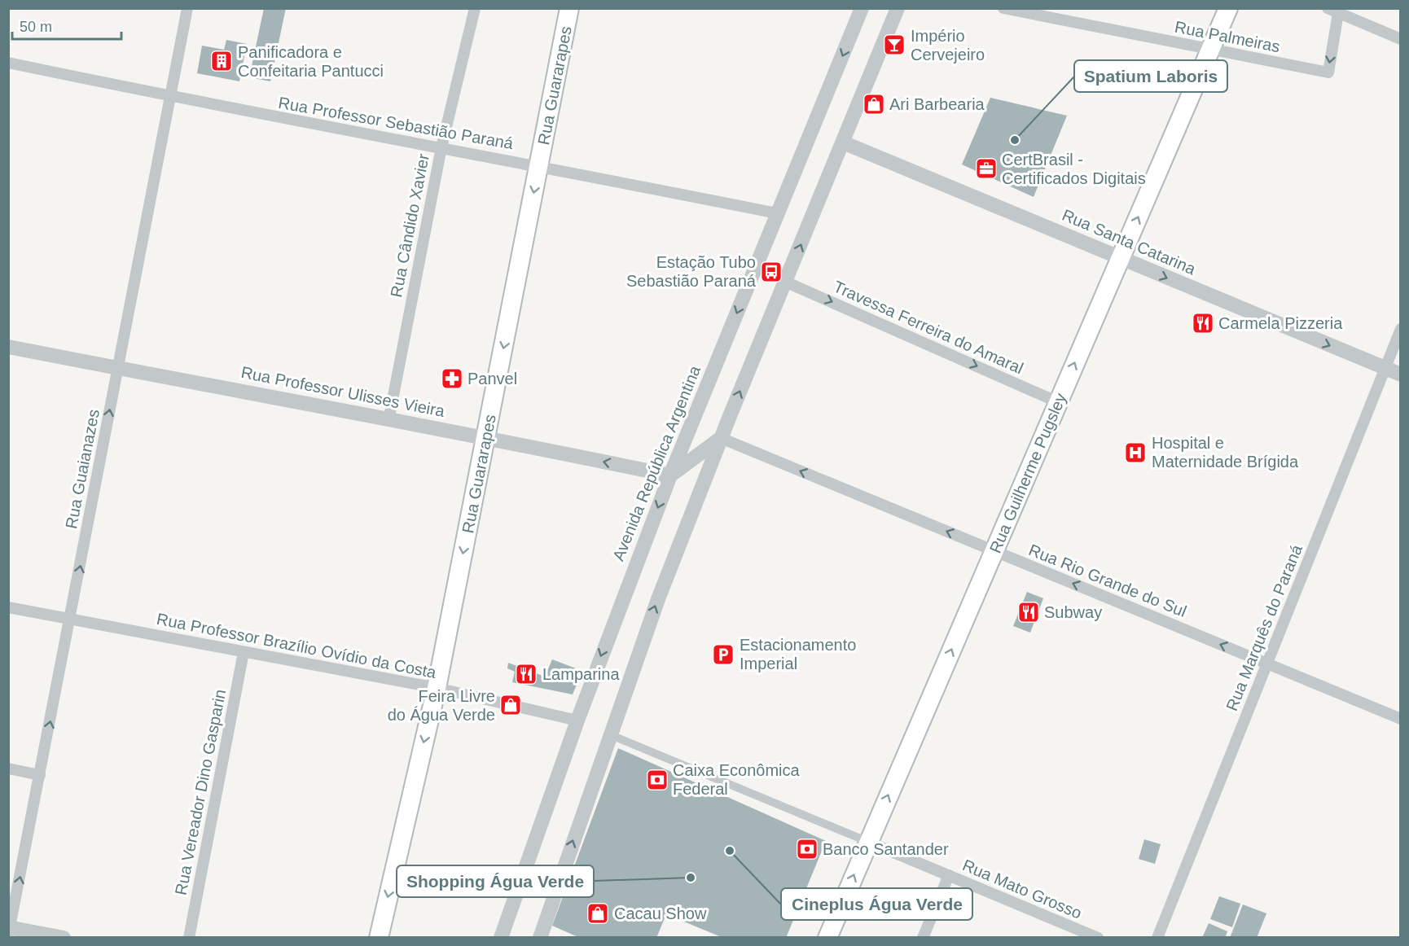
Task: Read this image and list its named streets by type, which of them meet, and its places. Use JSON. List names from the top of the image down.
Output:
{
  "streets": {
    "main road": ["Rua Guararapes", "Rua Guilherme Pugsley"],
    "street": [
      "Rua Palmeiras",
      "Rua Professor Sebastião Paraná",
      "Rua Cândido Xavier",
      "Rua Santa Catarina",
      "Travessa Ferreira do Amaral",
      "Rua Professor Ulisses Vieira",
      "Avenida República Argentina",
      "Rua Guaianazes",
      "Rua Rio Grande do Sul",
      "Rua Marquês do Paraná",
      "Rua Professor Brazílio Ovídio da Costa",
      "Rua Vereador Dino Gasparin",
      "Rua Mato Grosso"
    ]
  },
  "crossings": [
    ["Rua Palmeiras", "Rua Guilherme Pugsley"],
    ["Rua Guararapes", "Rua Professor Sebastião Paraná"],
    ["Rua Guararapes", "Rua Professor Ulisses Vieira"],
    ["Rua Guararapes", "Rua Professor Brazílio Ovídio da Costa"],
    ["Rua Professor Sebastião Paraná", "Rua Cândido Xavier"],
    ["Rua Professor Sebastião Paraná", "Avenida República Argentina"],
    ["Rua Professor Sebastião Paraná", "Rua Guaianazes"],
    ["Rua Cândido Xavier", "Rua Professor Ulisses Vieira"],
    ["Rua Santa Catarina", "Rua Guilherme Pugsley"],
    ["Rua Santa Catarina", "Rua Marquês do Paraná"],
    ["Travessa Ferreira do Amaral", "Rua Guilherme Pugsley"],
    ["Rua Professor Ulisses Vieira", "Avenida República Argentina"],
    ["Rua Professor Ulisses Vieira", "Rua Guaianazes"],
    ["Avenida República Argentina", "Rua Professor Brazílio Ovídio da Costa"],
    ["Rua Guaianazes", "Rua Professor Brazílio Ovídio da Costa"],
    ["Rua Guilherme Pugsley", "Rua Rio Grande do Sul"],
    ["Rua Guilherme Pugsley", "Rua Mato Grosso"],
    ["Rua Rio Grande do Sul", "Rua Marquês do Paraná"],
    ["Rua Professor Brazílio Ovídio da Costa", "Rua Vereador Dino Gasparin"]
  ],
  "one_way": [
    "Rua Guararapes",
    "Rua Santa Catarina",
    "Travessa Ferreira do Amaral",
    "Rua Guaianazes",
    "Rua Guilherme Pugsley",
    "Rua Rio Grande do Sul"
  ],
  "places": {
    "bar": ["Império Cervejeiro"],
    "building": ["Panificadora e Confeitaria Pantucci"],
    "shop": ["Ari Barbearia", "Feira Livre do Água Verde", "Cacau Show"],
    "other": ["Spatium Laboris", "Cineplus Água Verde", "Shopping Água Verde"],
    "office": ["CertBrasil - Certificados Digitais"],
    "bus stop": ["Estação Tubo Sebastião Paraná"],
    "restaurant": ["Carmela Pizzeria", "Subway", "Lamparina"],
    "pharmacy": ["Panvel"],
    "hospital": ["Hospital e Maternidade Brígida"],
    "parking": ["Estacionamento Imperial"],
    "bank": ["Caixa Econômica Federal", "Banco Santander"]
  },
  "scale_bar": "50 m"
}
